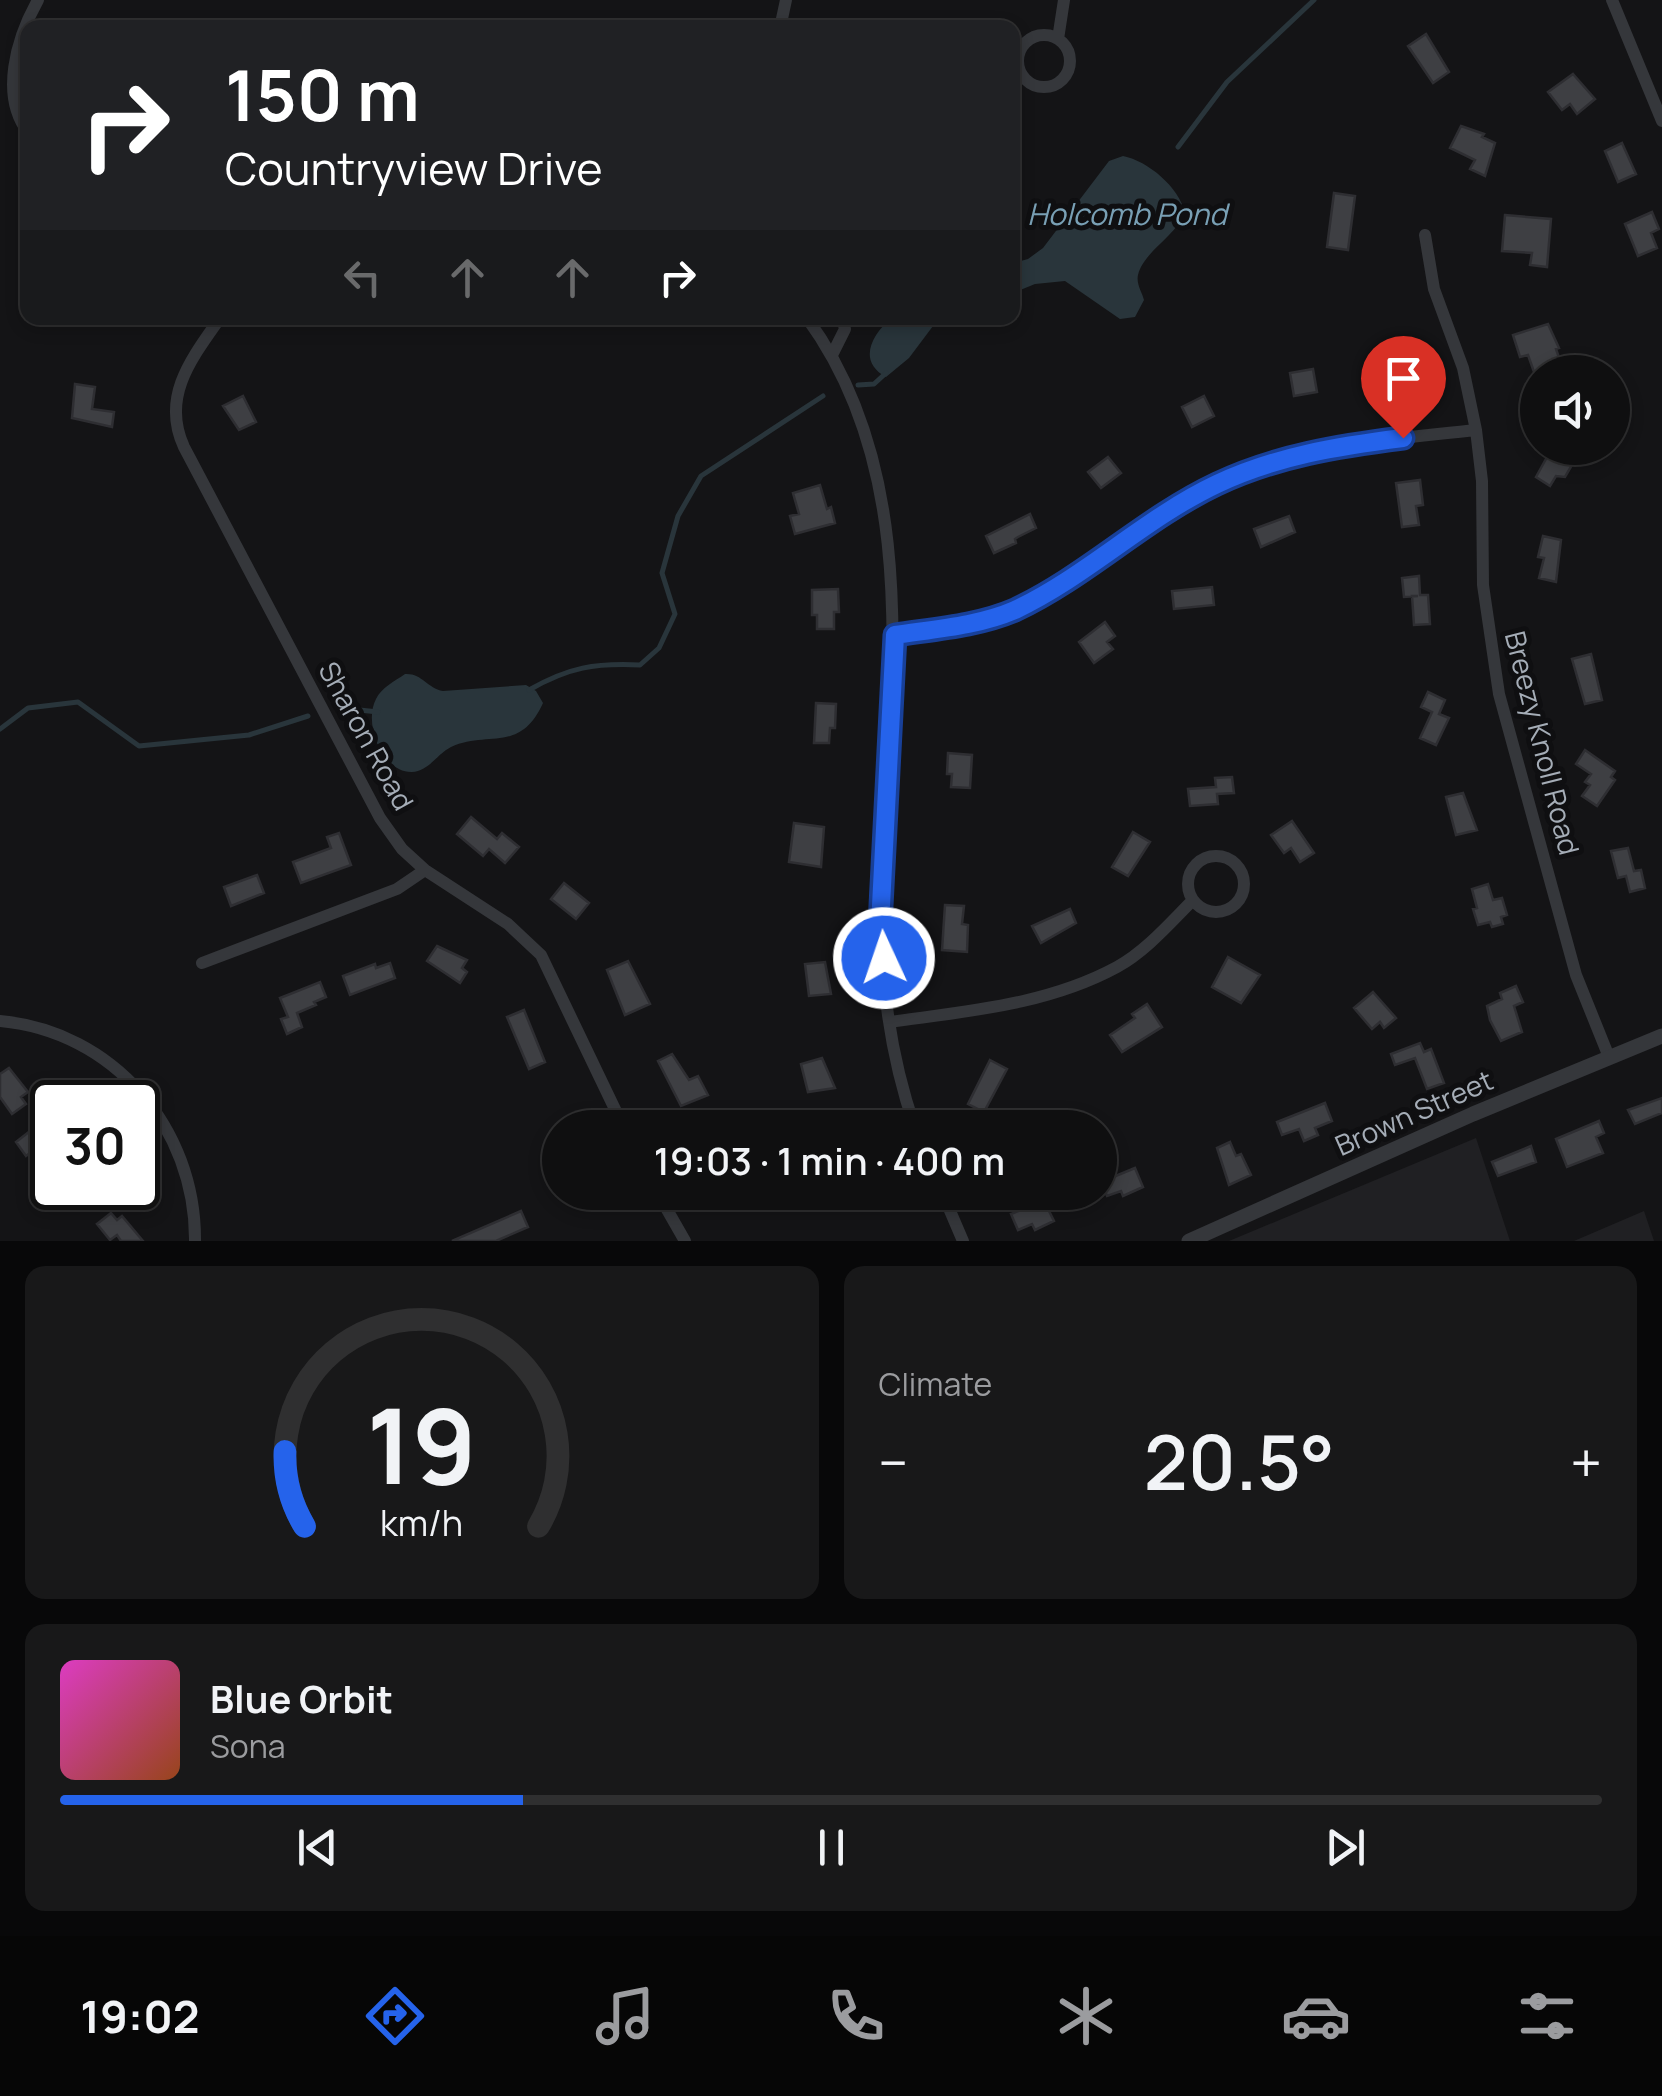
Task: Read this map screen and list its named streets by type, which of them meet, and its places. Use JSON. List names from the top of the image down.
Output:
{
  "streets": {
    "street": ["Sharon Road", "Breezy Knoll Road", "Brown Street"]
  },
  "crossings": [
    ["Breezy Knoll Road", "Brown Street"]
  ],
  "water": ["Holcomb Pond"],
  "page": {
    "turn": ["150 m", "Countryview Drive"],
    "limit": "30",
    "trip": "19:03 · 1 min · 400 m",
    "tile": "Climate",
    "heat": ["−", "20.5°", "+"],
    "song": ["Blue Orbit", "Sona"],
    "tabs": "19:02",
    "gauge": ["19", "km/h"]
  }
}
